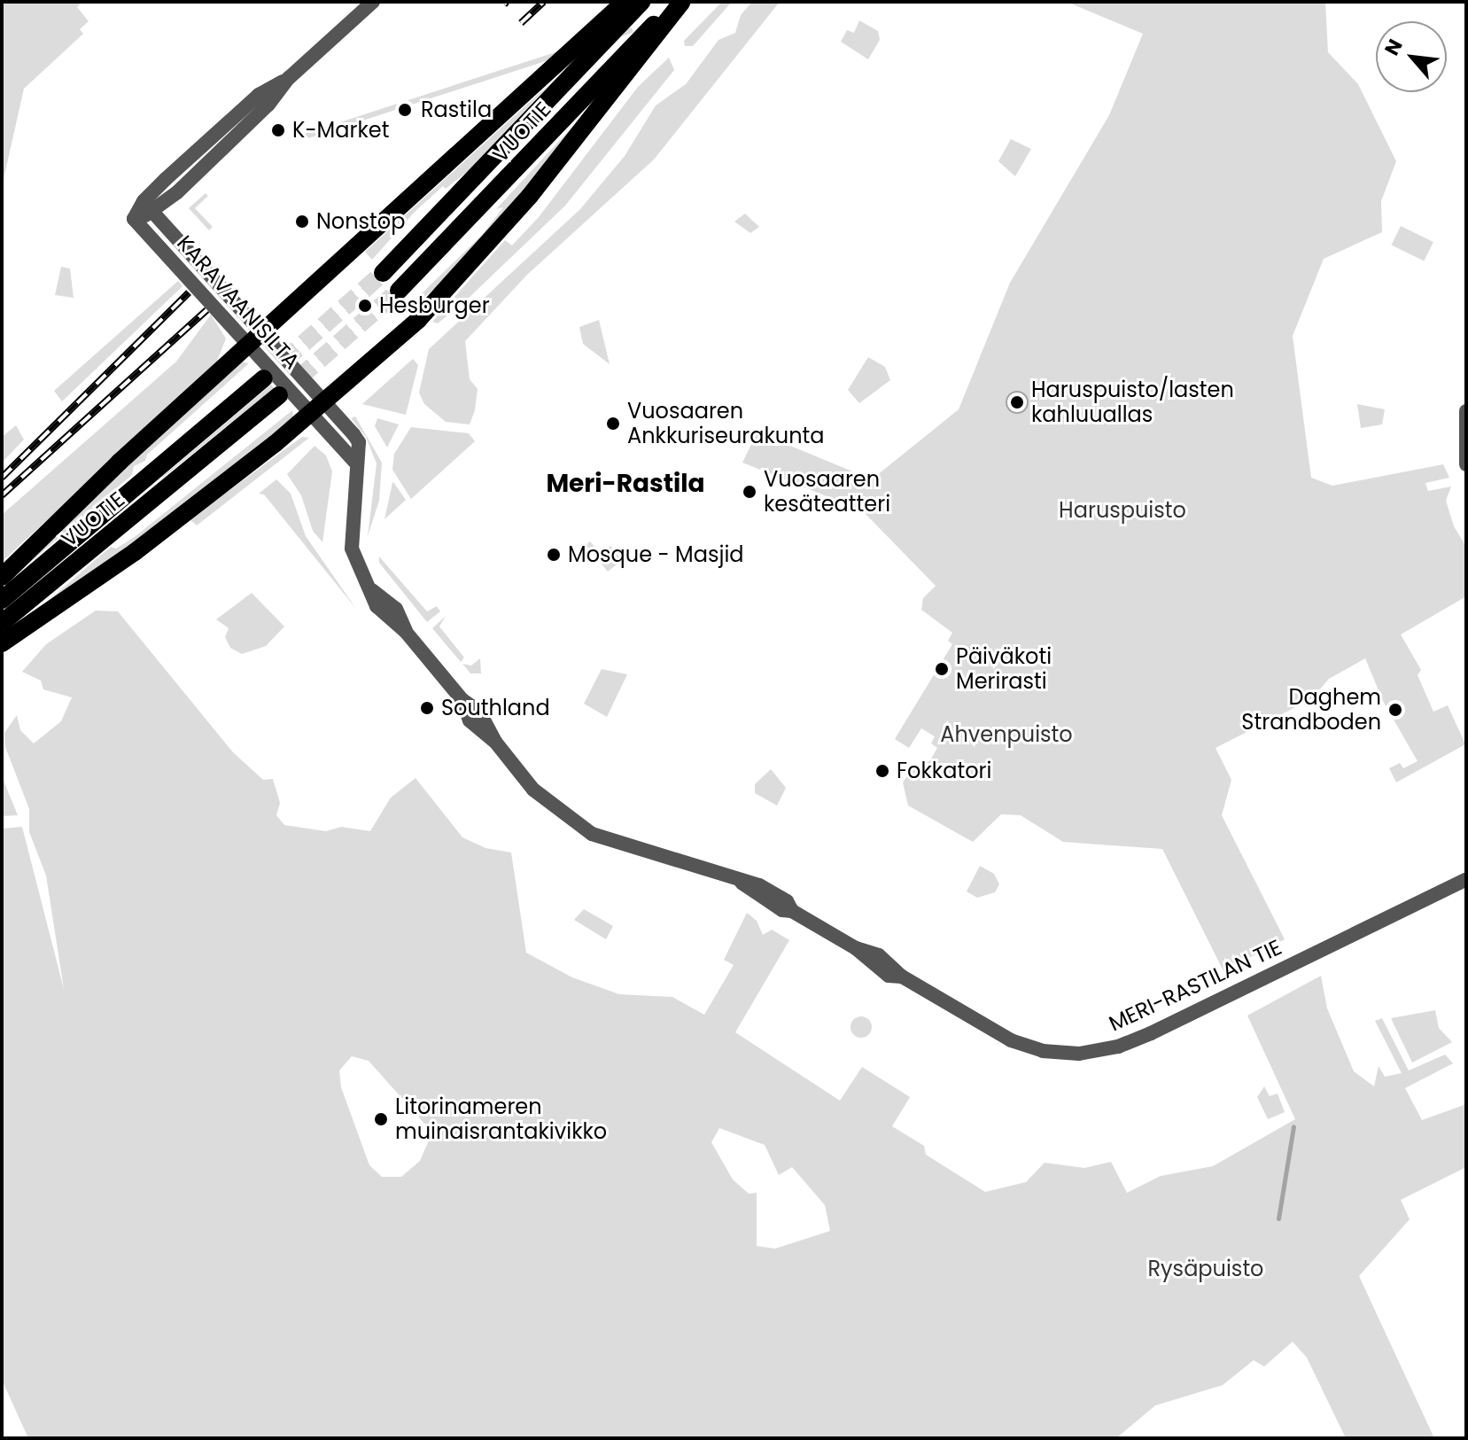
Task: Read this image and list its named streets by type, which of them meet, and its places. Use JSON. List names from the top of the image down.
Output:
{
  "streets": {
    "main road": ["VUOTIE"],
    "street": ["KARAVAANISILTA", "MERI-RASTILAN TIE"]
  },
  "crossings": [
    ["KARAVAANISILTA", "MERI-RASTILAN TIE"]
  ],
  "districts": ["Meri-Rastila"],
  "parks": ["Haruspuisto", "Ahvenpuisto", "Rysäpuisto"],
  "places": [
    "Rastila",
    "K-Market",
    "Nonstop",
    "Hesburger",
    "Haruspuisto/lasten kahluuallas",
    "Vuosaaren Ankkuriseurakunta",
    "Vuosaaren kesäteatteri",
    "Mosque - Masjid",
    "Päiväkoti Merirasti",
    "Southland",
    "Daghem Strandboden",
    "Fokkatori",
    "Litorinameren muinaisrantakivikko"
  ],
  "north": "top left"
}
